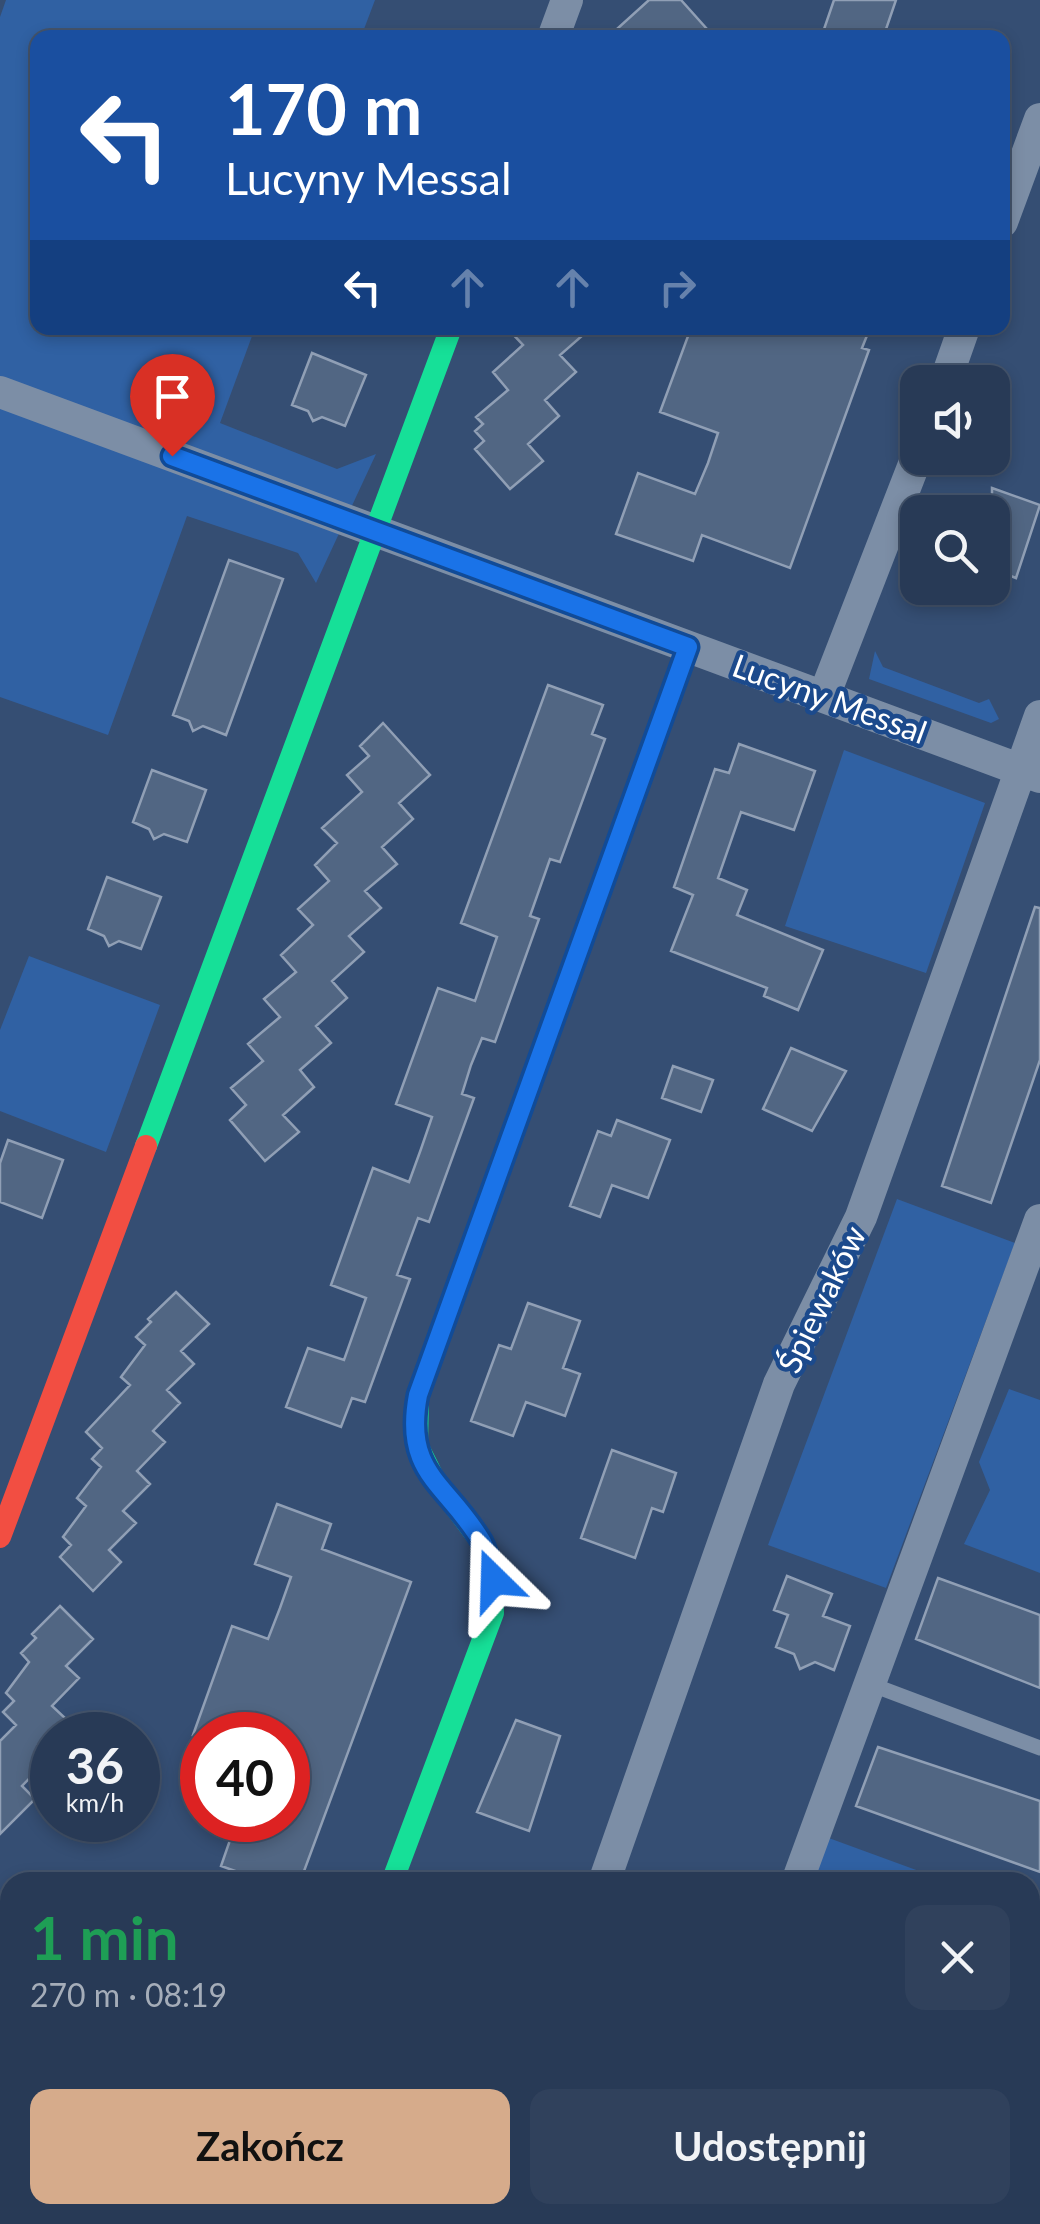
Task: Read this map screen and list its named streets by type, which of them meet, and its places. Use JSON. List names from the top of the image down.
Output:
{
  "streets": {
    "street": ["Lucyny Messal", "Śpiewaków"]
  },
  "crossings": [
    ["Lucyny Messal", "Śpiewaków"]
  ],
  "page": {
    "turn": ["170 m", "Lucyny Messal"],
    "speed": "36 km/h",
    "limit": "40",
    "heading": ["1 min", "270 m · 08:19"],
    "buttons": ["Zakończ", "Udostępnij"]
  }
}
